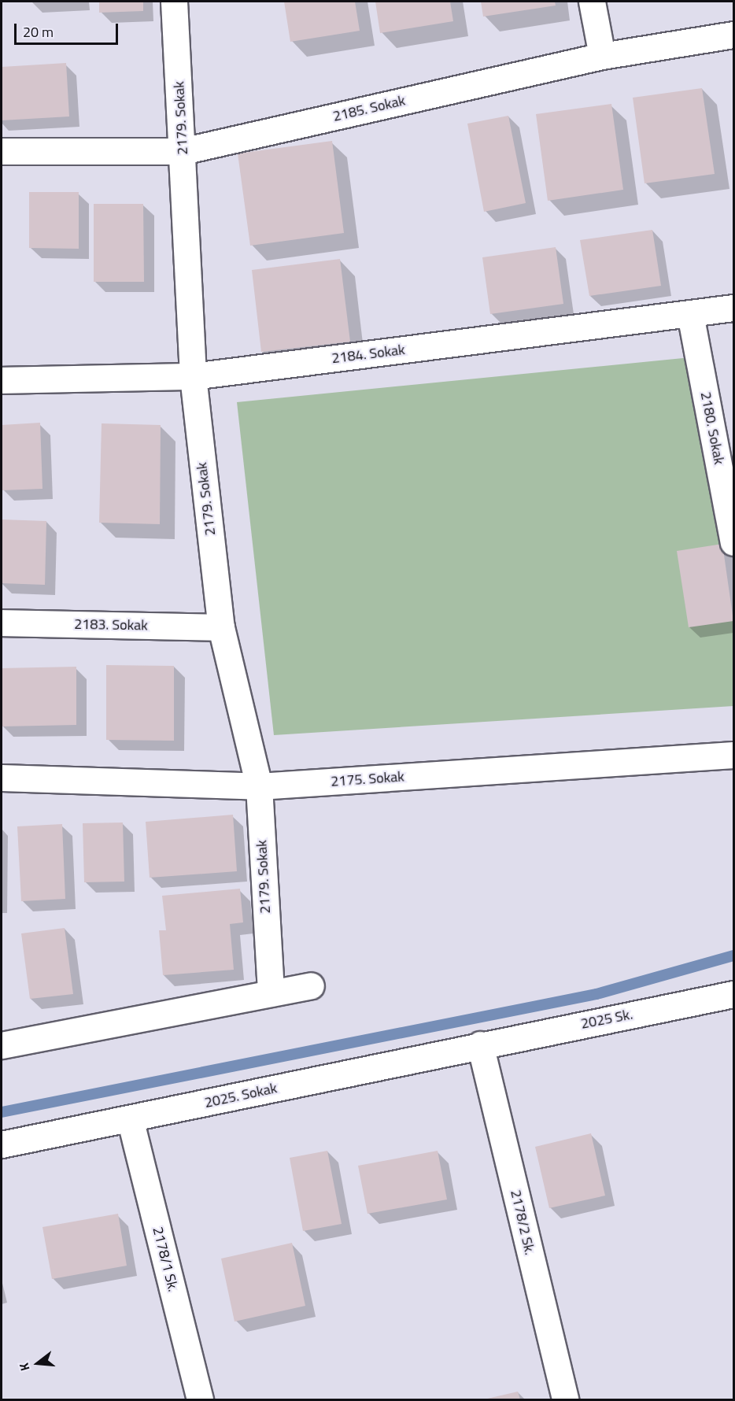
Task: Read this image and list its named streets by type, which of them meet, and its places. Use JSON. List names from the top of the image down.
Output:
{
  "streets": {
    "street": [
      "2185. Sokak",
      "2179. Sokak",
      "2184. Sokak",
      "2180. Sokak",
      "2183. Sokak",
      "2175. Sokak",
      "2025 Sk.",
      "2025. Sokak",
      "2178/2 Sk.",
      "2178/1 Sk."
    ]
  },
  "crossings": [
    ["2185. Sokak", "2179. Sokak"],
    ["2179. Sokak", "2184. Sokak"],
    ["2179. Sokak", "2183. Sokak"],
    ["2179. Sokak", "2175. Sokak"],
    ["2184. Sokak", "2180. Sokak"],
    ["2025 Sk.", "2025. Sokak"],
    ["2025 Sk.", "2178/2 Sk."],
    ["2025. Sokak", "2178/2 Sk."],
    ["2025. Sokak", "2178/1 Sk."]
  ],
  "scale_bar": "20 m",
  "north": "left"
}
